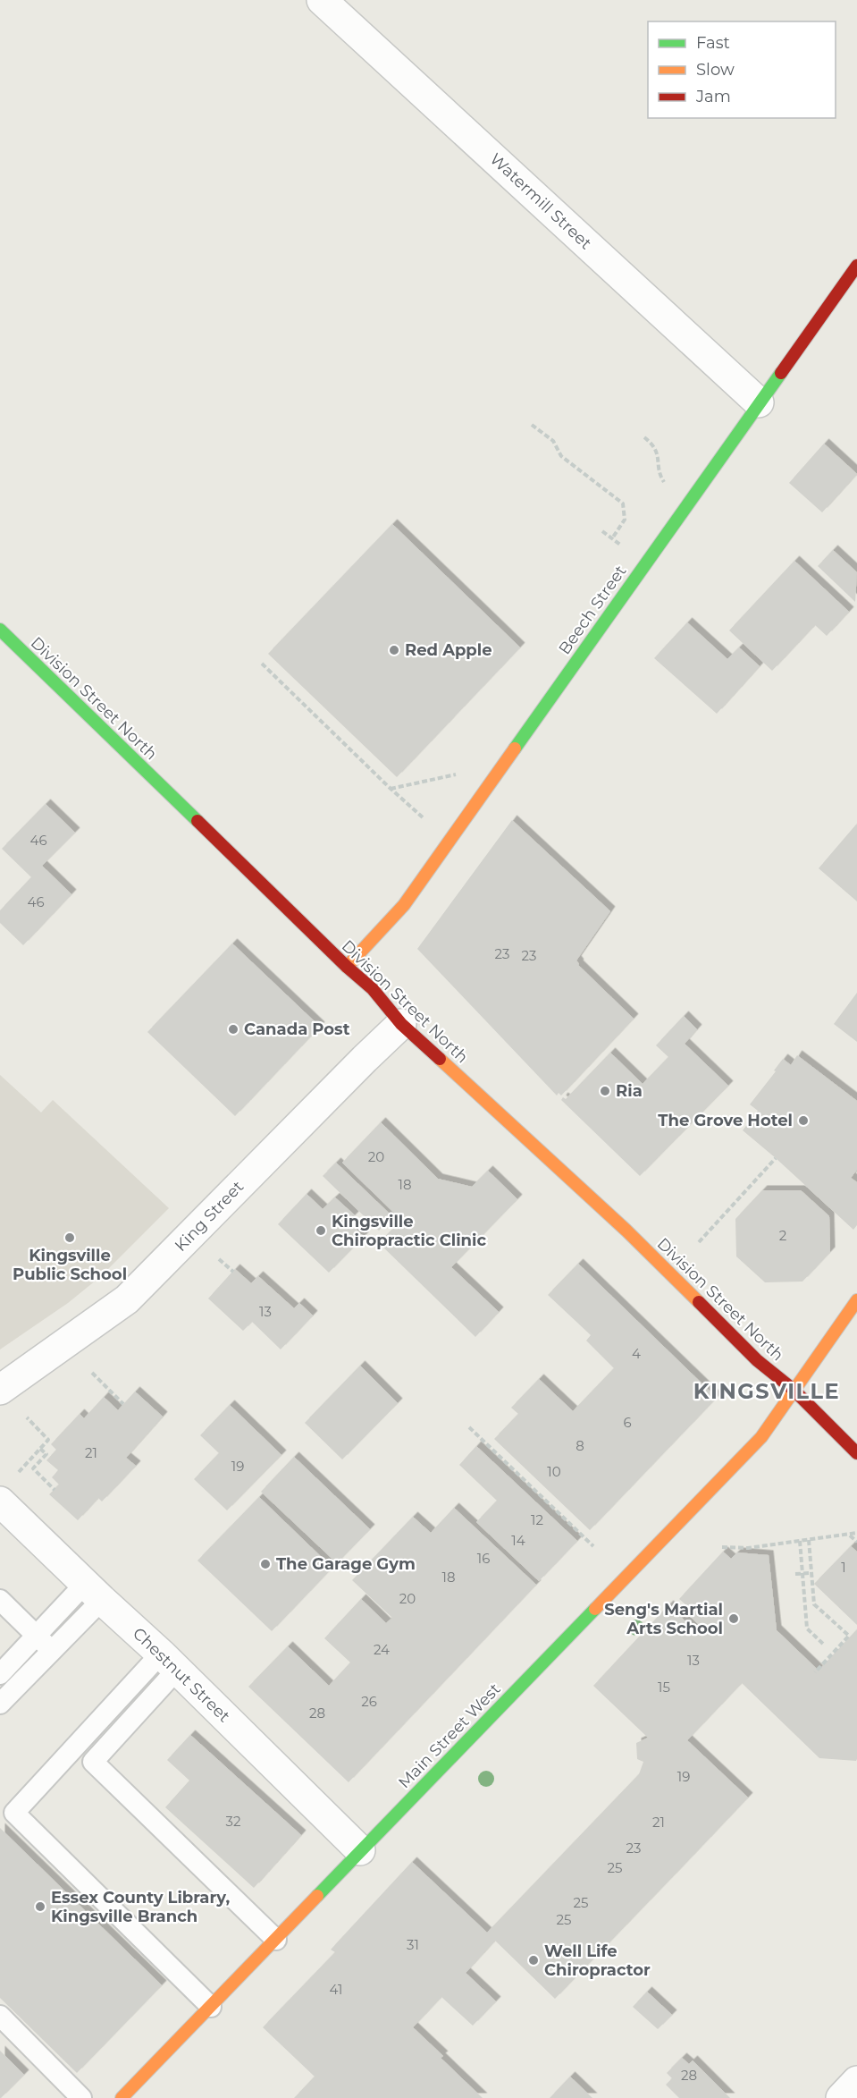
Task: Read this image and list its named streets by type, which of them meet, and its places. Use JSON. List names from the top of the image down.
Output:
{
  "streets": {
    "main road": ["Beech Street", "Division Street North", "Main Street West"],
    "street": ["Watermill Street", "King Street", "Chestnut Street"]
  },
  "crossings": [
    ["Watermill Street", "Beech Street"],
    ["Beech Street", "Division Street North"],
    ["Division Street North", "King Street"],
    ["Division Street North", "Main Street West"],
    ["Chestnut Street", "Main Street West"]
  ],
  "districts": ["KINGSVILLE"],
  "places": [
    "Red Apple",
    "Canada Post",
    "Ria",
    "The Grove Hotel",
    "Kingsville Chiropractic Clinic",
    "Kingsville Public School",
    "The Garage Gym",
    "Seng's Martial Arts School",
    "Essex County Library, Kingsville Branch",
    "Well Life Chiropractor"
  ],
  "house_numbers": [
    "46",
    "46",
    "23",
    "23",
    "20",
    "18",
    "2",
    "13",
    "4",
    "6",
    "8",
    "21",
    "19",
    "10",
    "12",
    "14",
    "16",
    "1",
    "18",
    "20",
    "24",
    "13",
    "15",
    "26",
    "28",
    "19",
    "32",
    "21",
    "23",
    "25",
    "25",
    "25",
    "31",
    "41",
    "28"
  ],
  "legend": ["Fast", "Slow", "Jam"]
}
